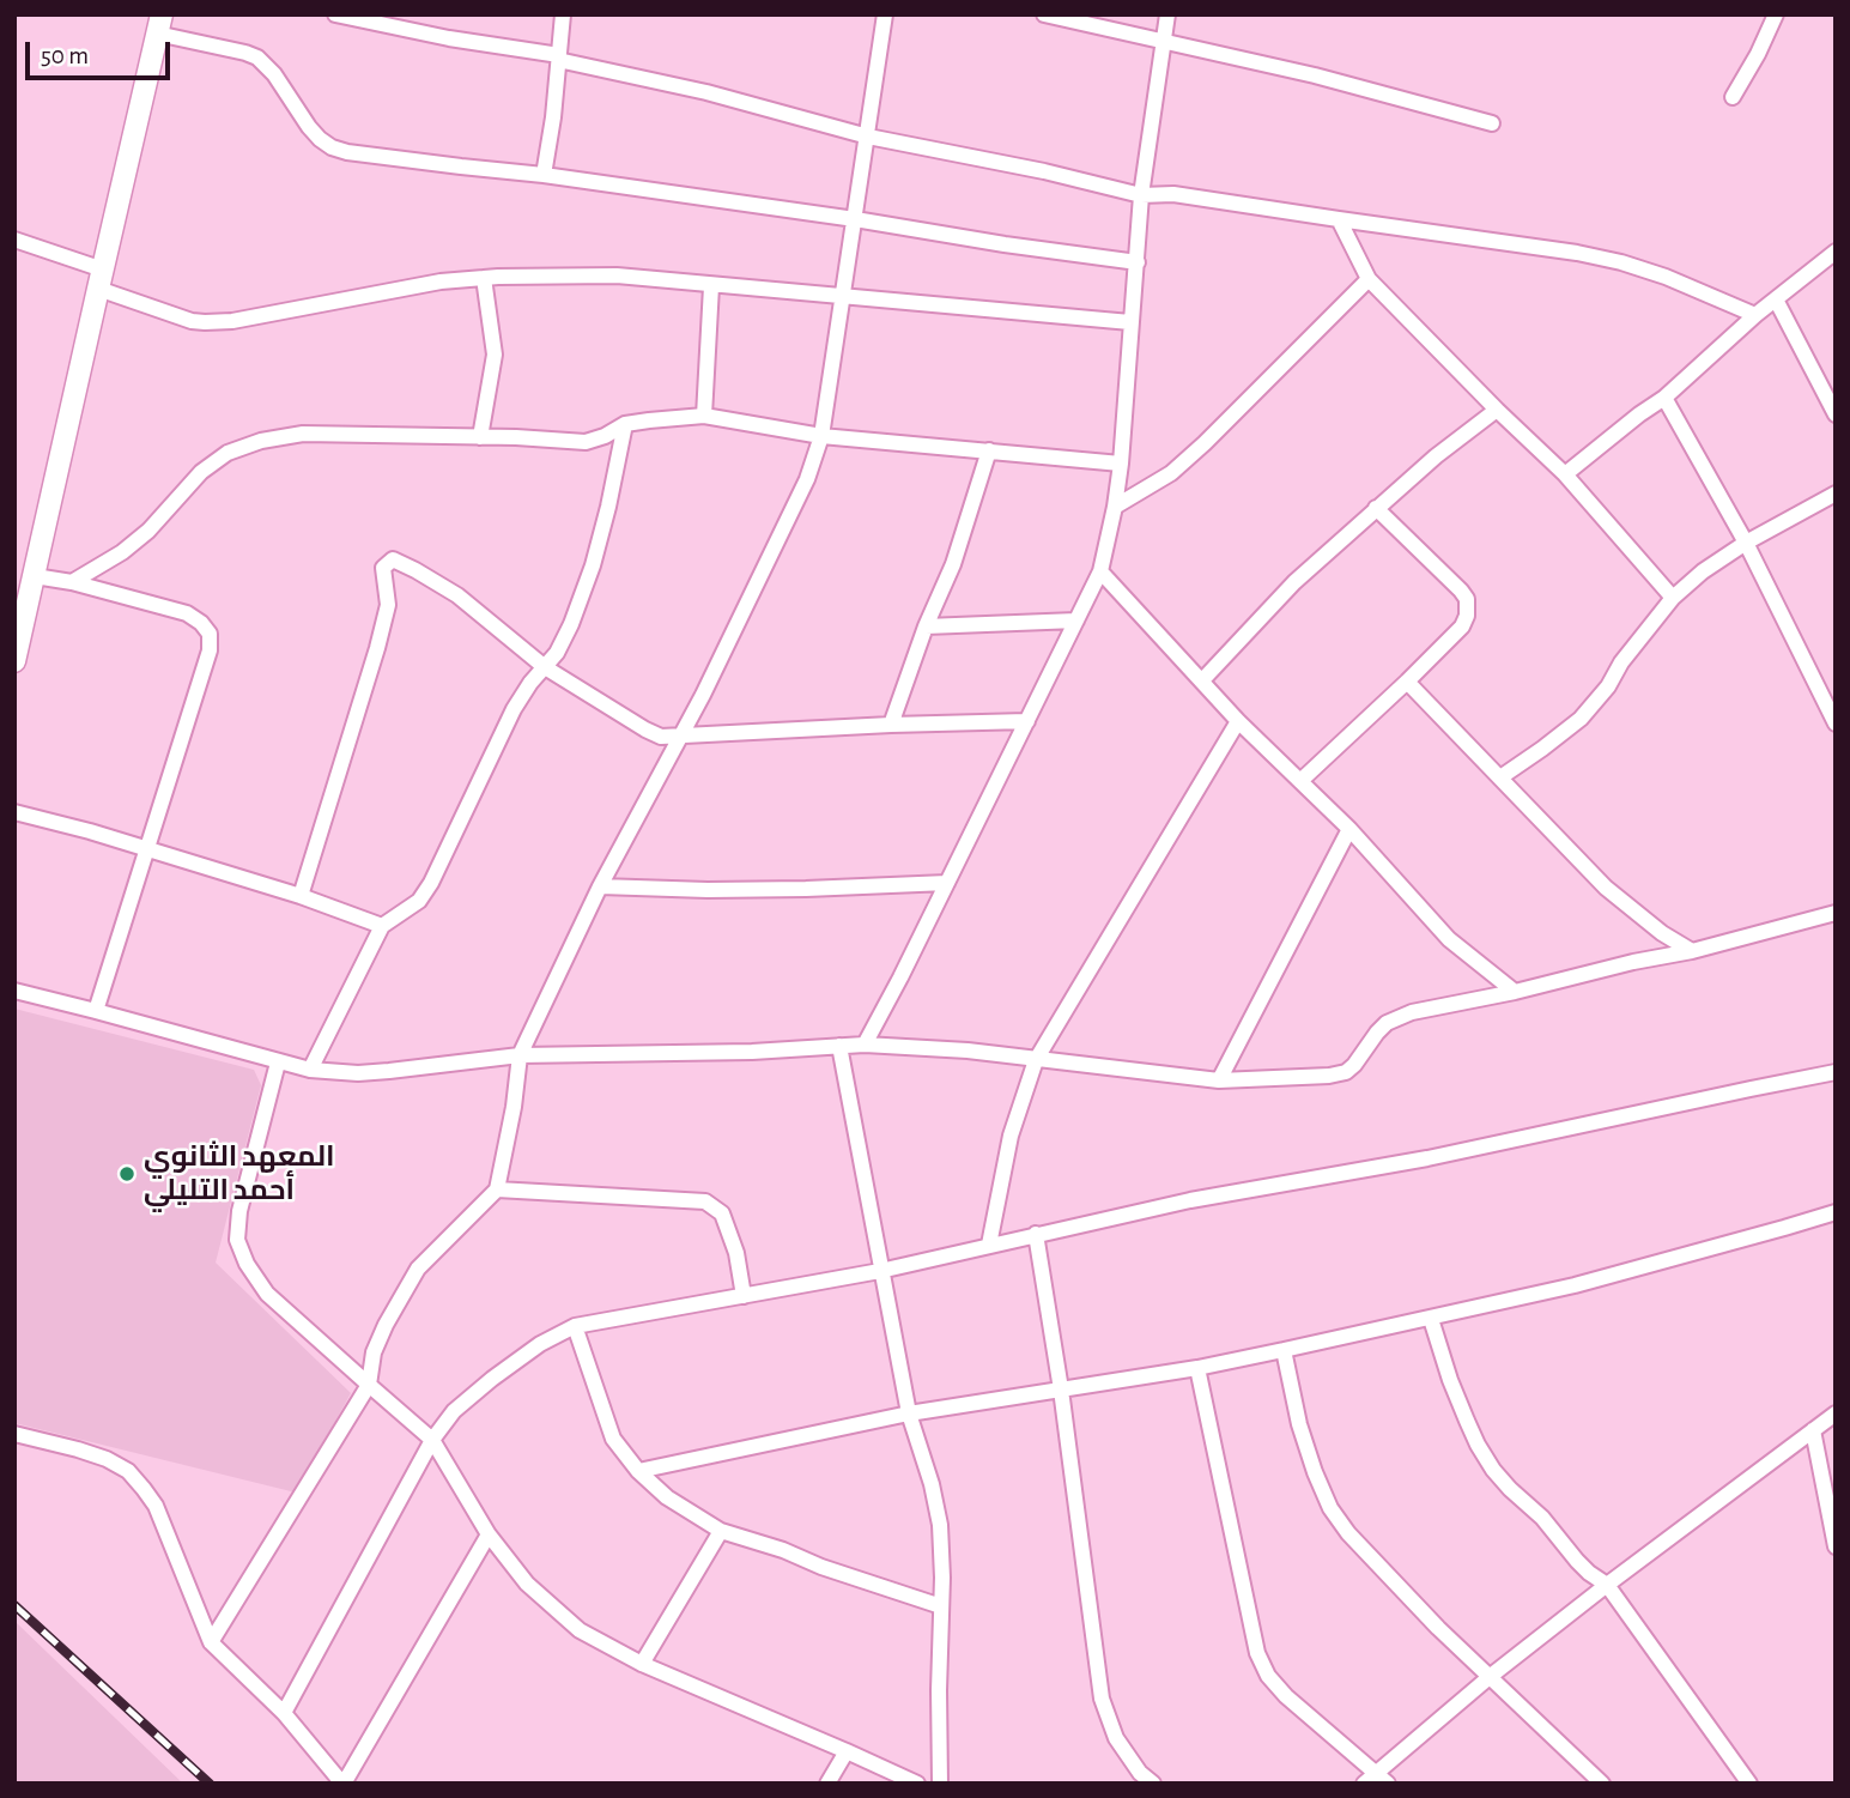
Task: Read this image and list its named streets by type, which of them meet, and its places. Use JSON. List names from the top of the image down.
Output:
{
  "places": ["المعهد الثانوي أحمد التليلي"],
  "scale_bar": "50 m"
}
